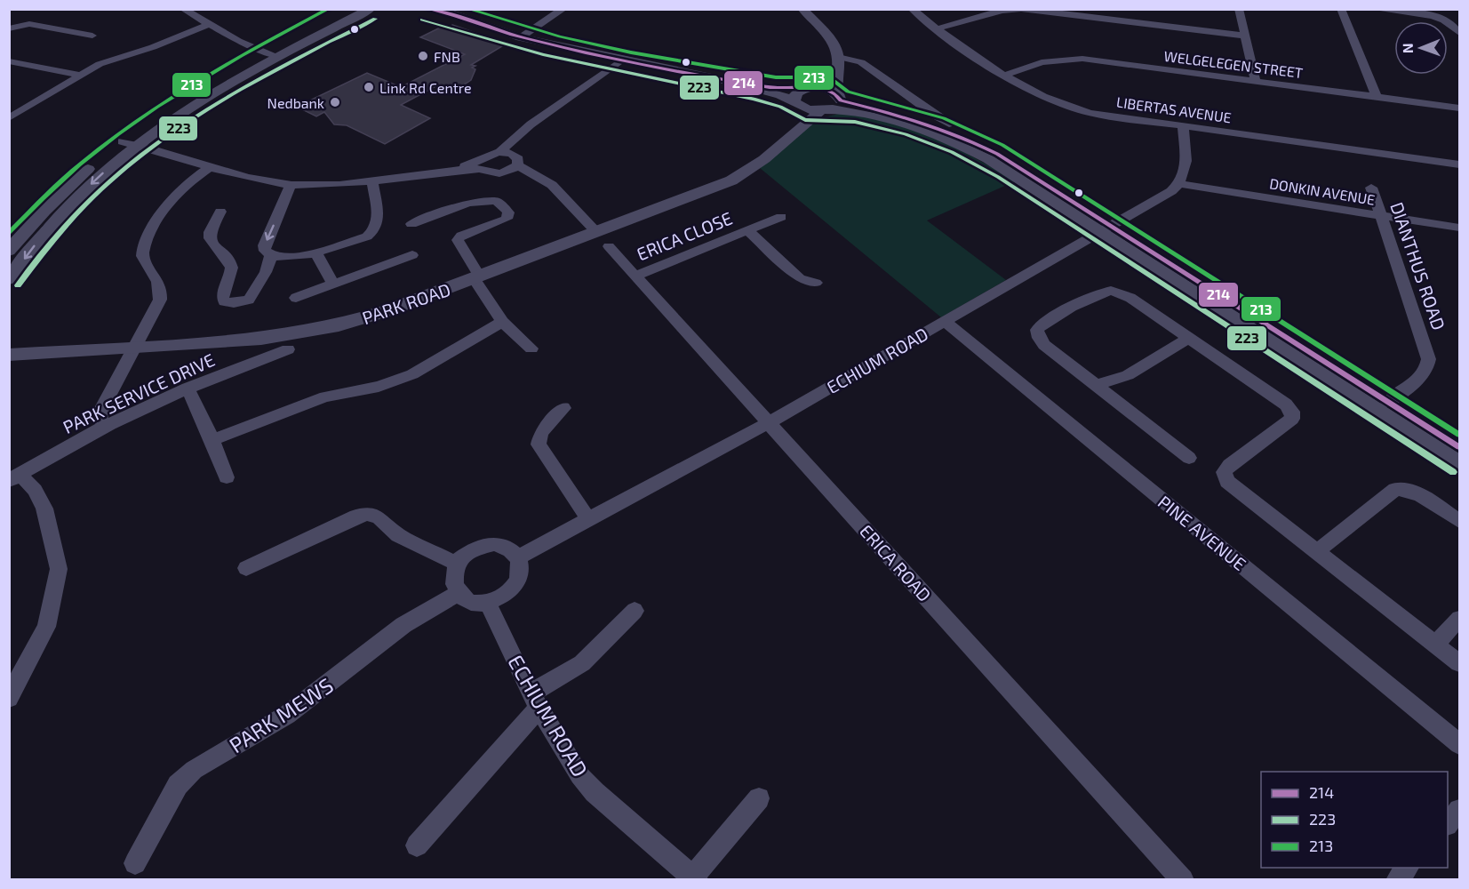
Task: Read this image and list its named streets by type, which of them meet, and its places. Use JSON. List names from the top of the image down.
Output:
{
  "streets": {
    "street": [
      "WELGELEGEN STREET",
      "LIBERTAS AVENUE",
      "DONKIN AVENUE",
      "ERICA CLOSE",
      "DIANTHUS ROAD",
      "PARK ROAD",
      "ECHIUM ROAD",
      "PARK SERVICE DRIVE",
      "PINE AVENUE",
      "ERICA ROAD",
      "PARK MEWS"
    ]
  },
  "crossings": [
    ["WELGELEGEN STREET", "LIBERTAS AVENUE"],
    ["DONKIN AVENUE", "DIANTHUS ROAD"],
    ["DONKIN AVENUE", "ECHIUM ROAD"],
    ["ERICA CLOSE", "ERICA ROAD"],
    ["PARK ROAD", "ERICA ROAD"],
    ["ECHIUM ROAD", "PINE AVENUE"],
    ["ECHIUM ROAD", "ERICA ROAD"],
    ["ECHIUM ROAD", "PARK MEWS"]
  ],
  "places": ["FNB", "Link Rd Centre", "Nedbank"],
  "lines": ["transit line 214", "transit line 213", "transit line 223"],
  "legend": ["214", "223", "213"],
  "north": "left"
}
